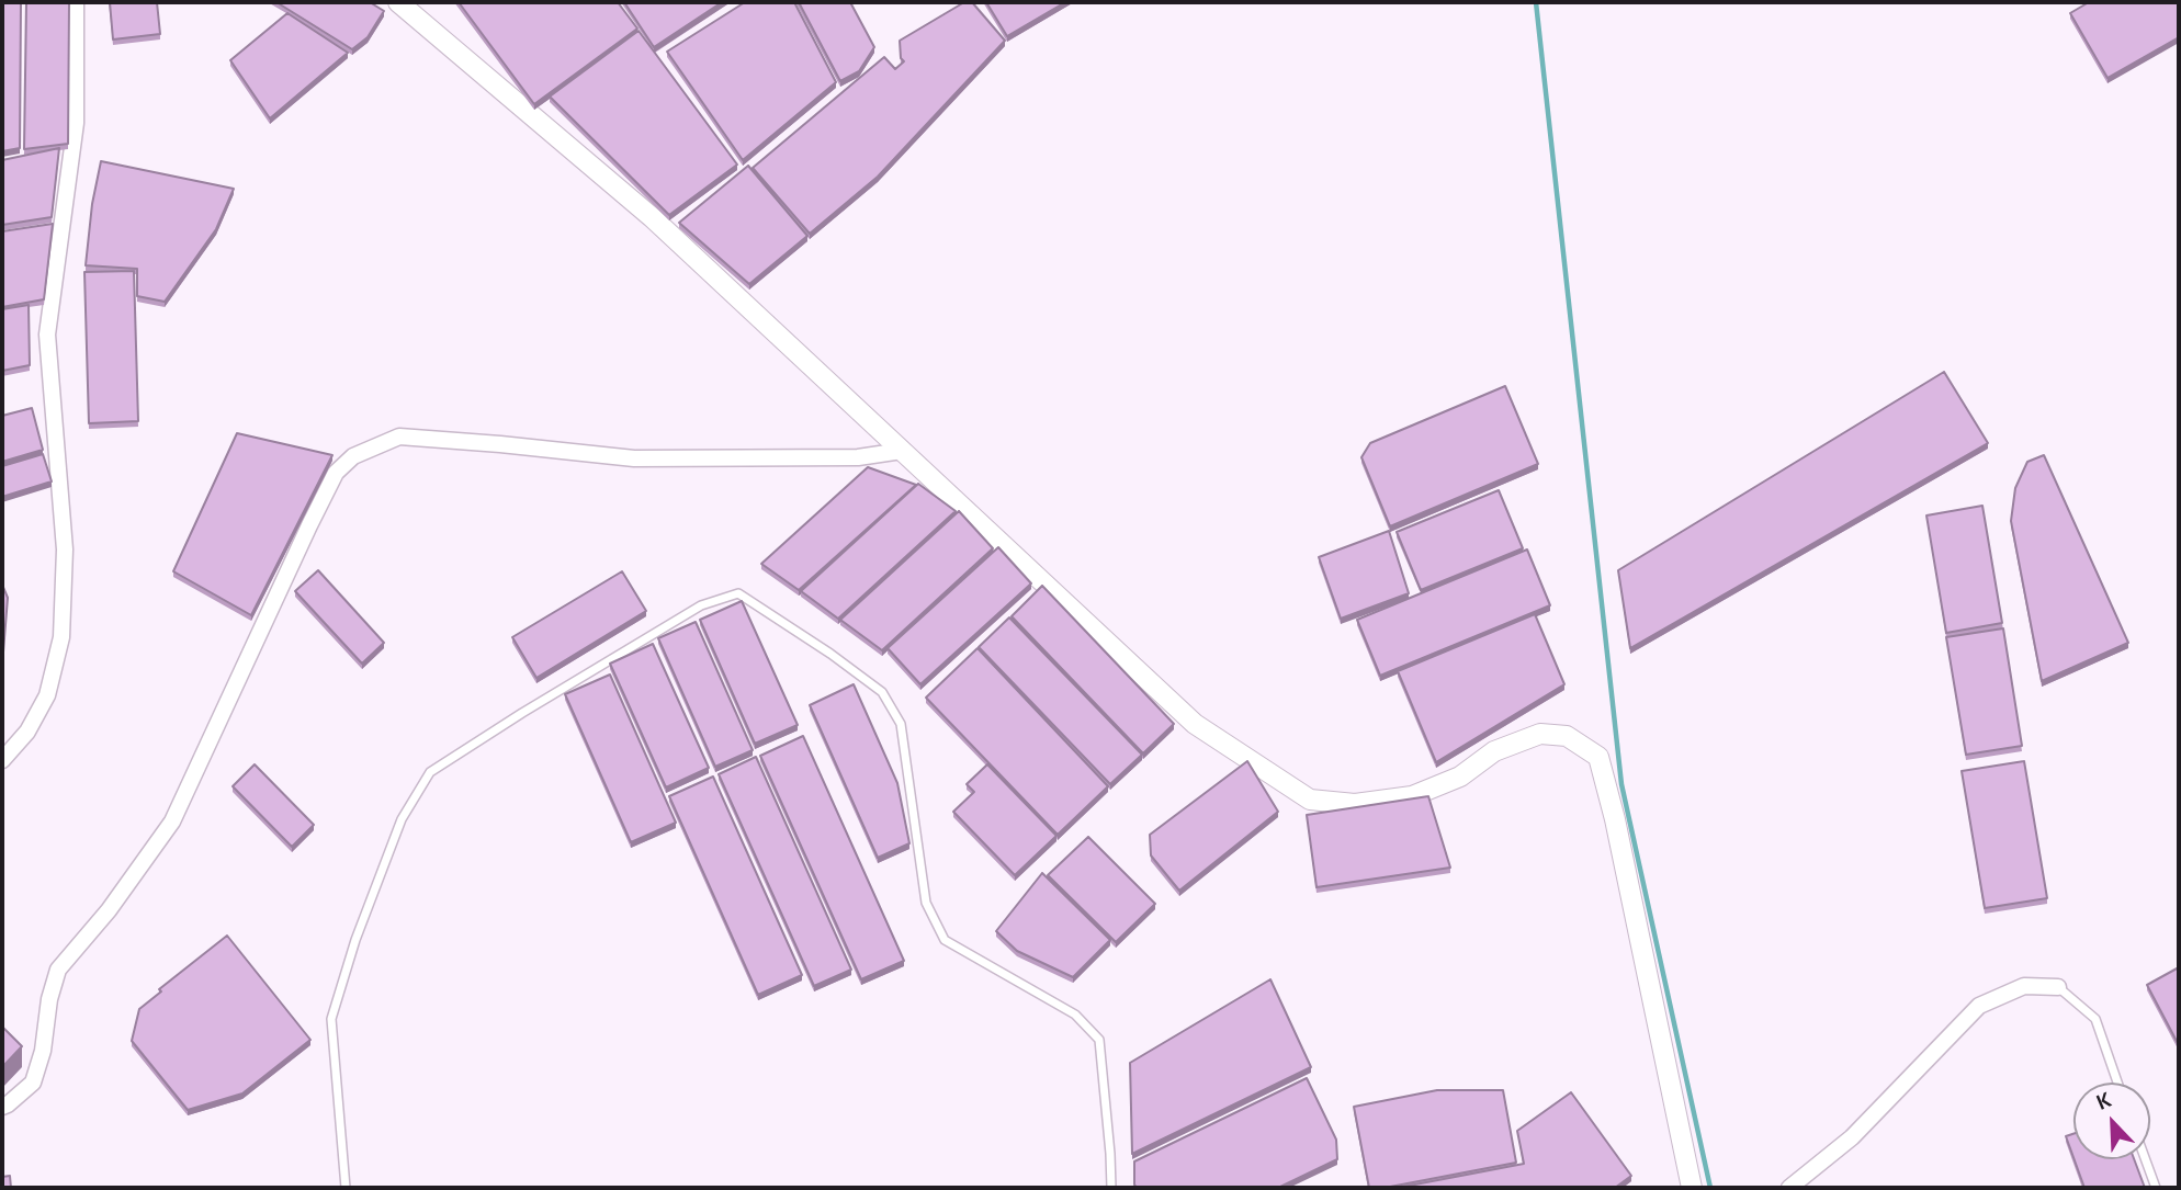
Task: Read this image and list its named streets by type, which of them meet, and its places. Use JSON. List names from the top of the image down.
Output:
{
  "north": "top left"
}
